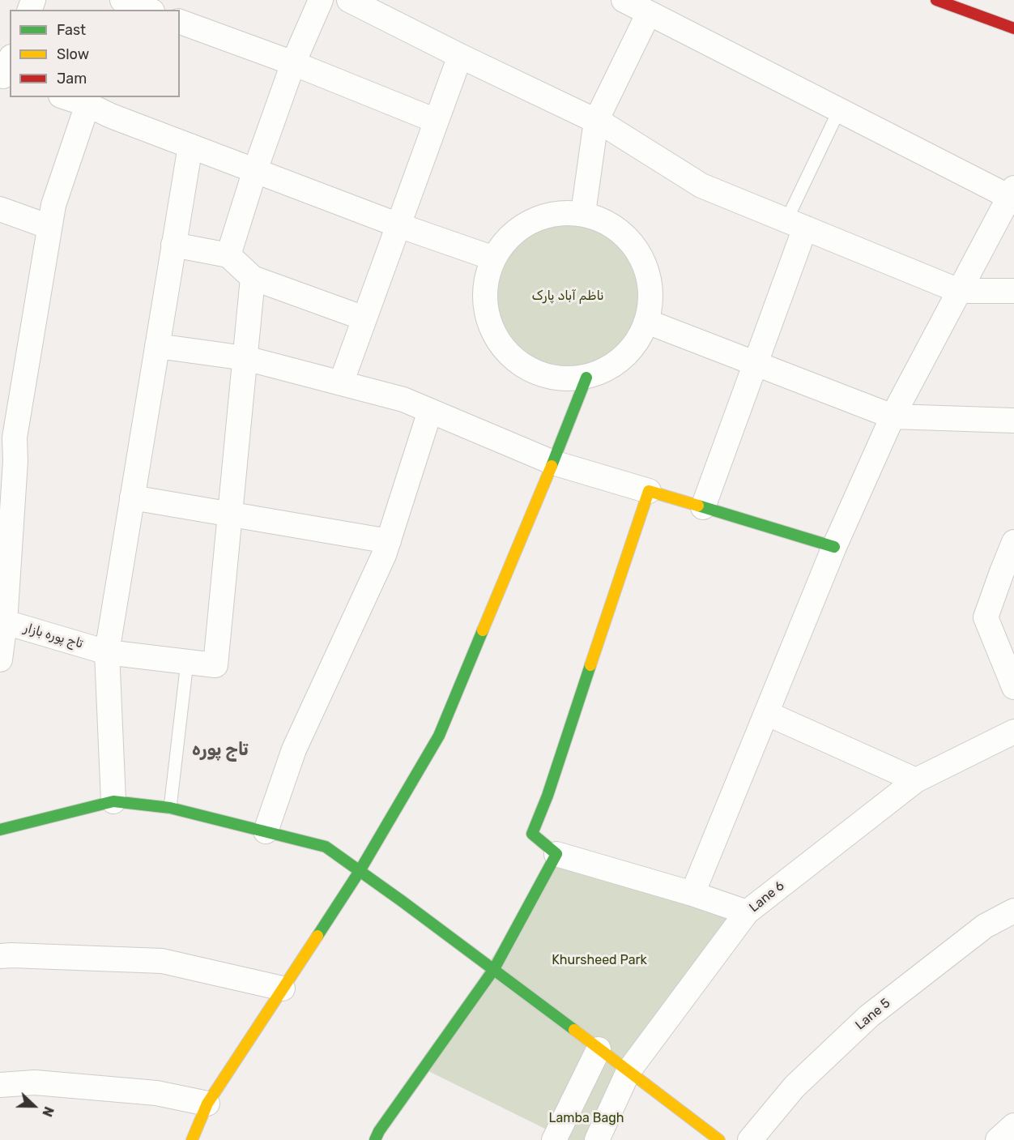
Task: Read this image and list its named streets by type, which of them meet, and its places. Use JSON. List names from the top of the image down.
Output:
{
  "streets": {
    "street": ["تاج پورہ بازار", "Lane 6", "Lane 5"]
  },
  "districts": ["تاج پورہ"],
  "parks": ["ناظم آباد پارک", "Khursheed Park", "Lamba Bagh"],
  "legend": ["Fast", "Slow", "Jam"],
  "north": "right"
}
